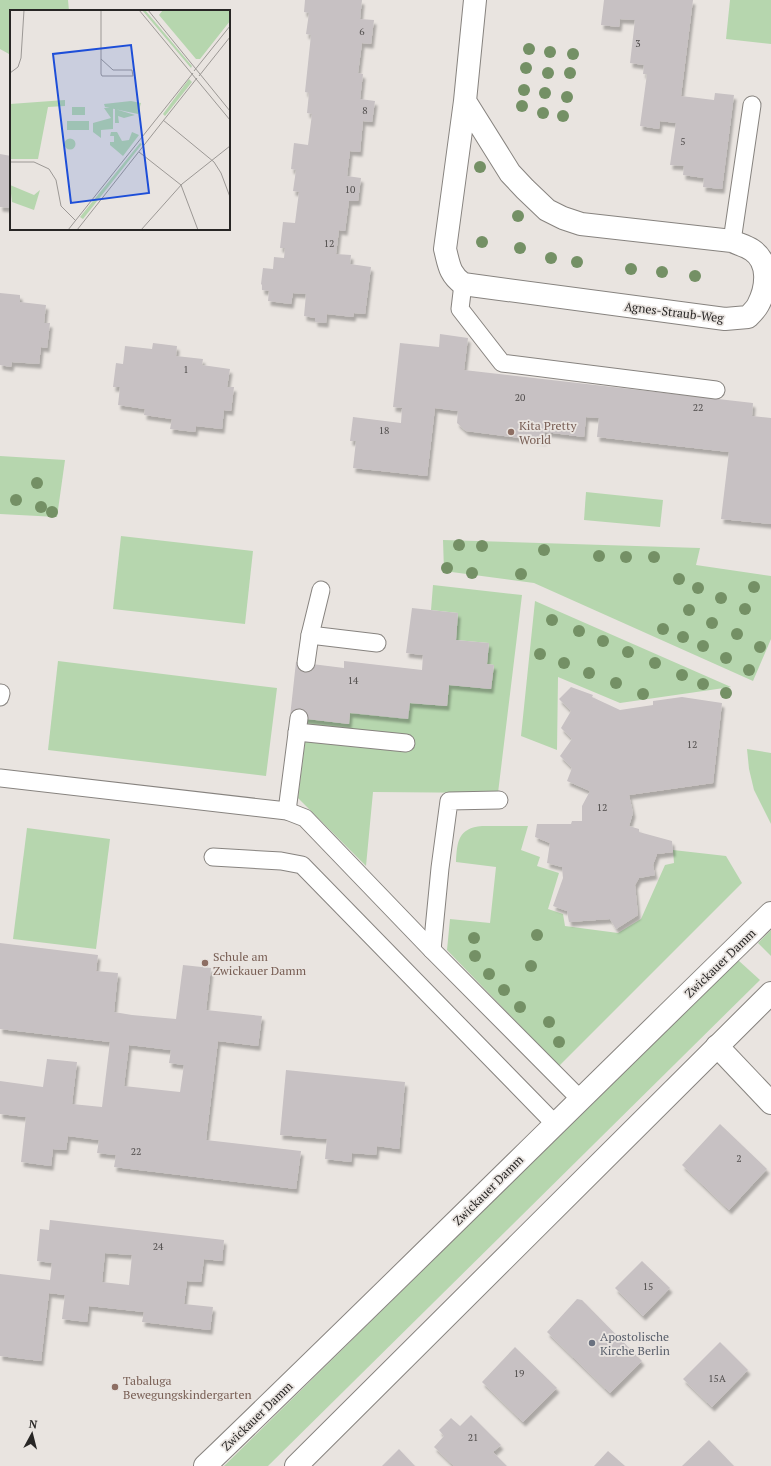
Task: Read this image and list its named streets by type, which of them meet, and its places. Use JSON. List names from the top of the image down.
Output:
{
  "streets": {
    "street": ["Agnes-Straub-Weg", "Zwickauer Damm"]
  },
  "places": [
    "Kita Pretty World",
    "Schule am Zwickauer Damm",
    "Apostolische Kirche Berlin",
    "Tabaluga Bewegungskindergarten"
  ],
  "house_numbers": [
    "6",
    "3",
    "8",
    "5",
    "10",
    "12",
    "1",
    "20",
    "22",
    "18",
    "14",
    "12",
    "12",
    "22",
    "2",
    "24",
    "15",
    "19",
    "15A",
    "21"
  ],
  "north": "top"
}
